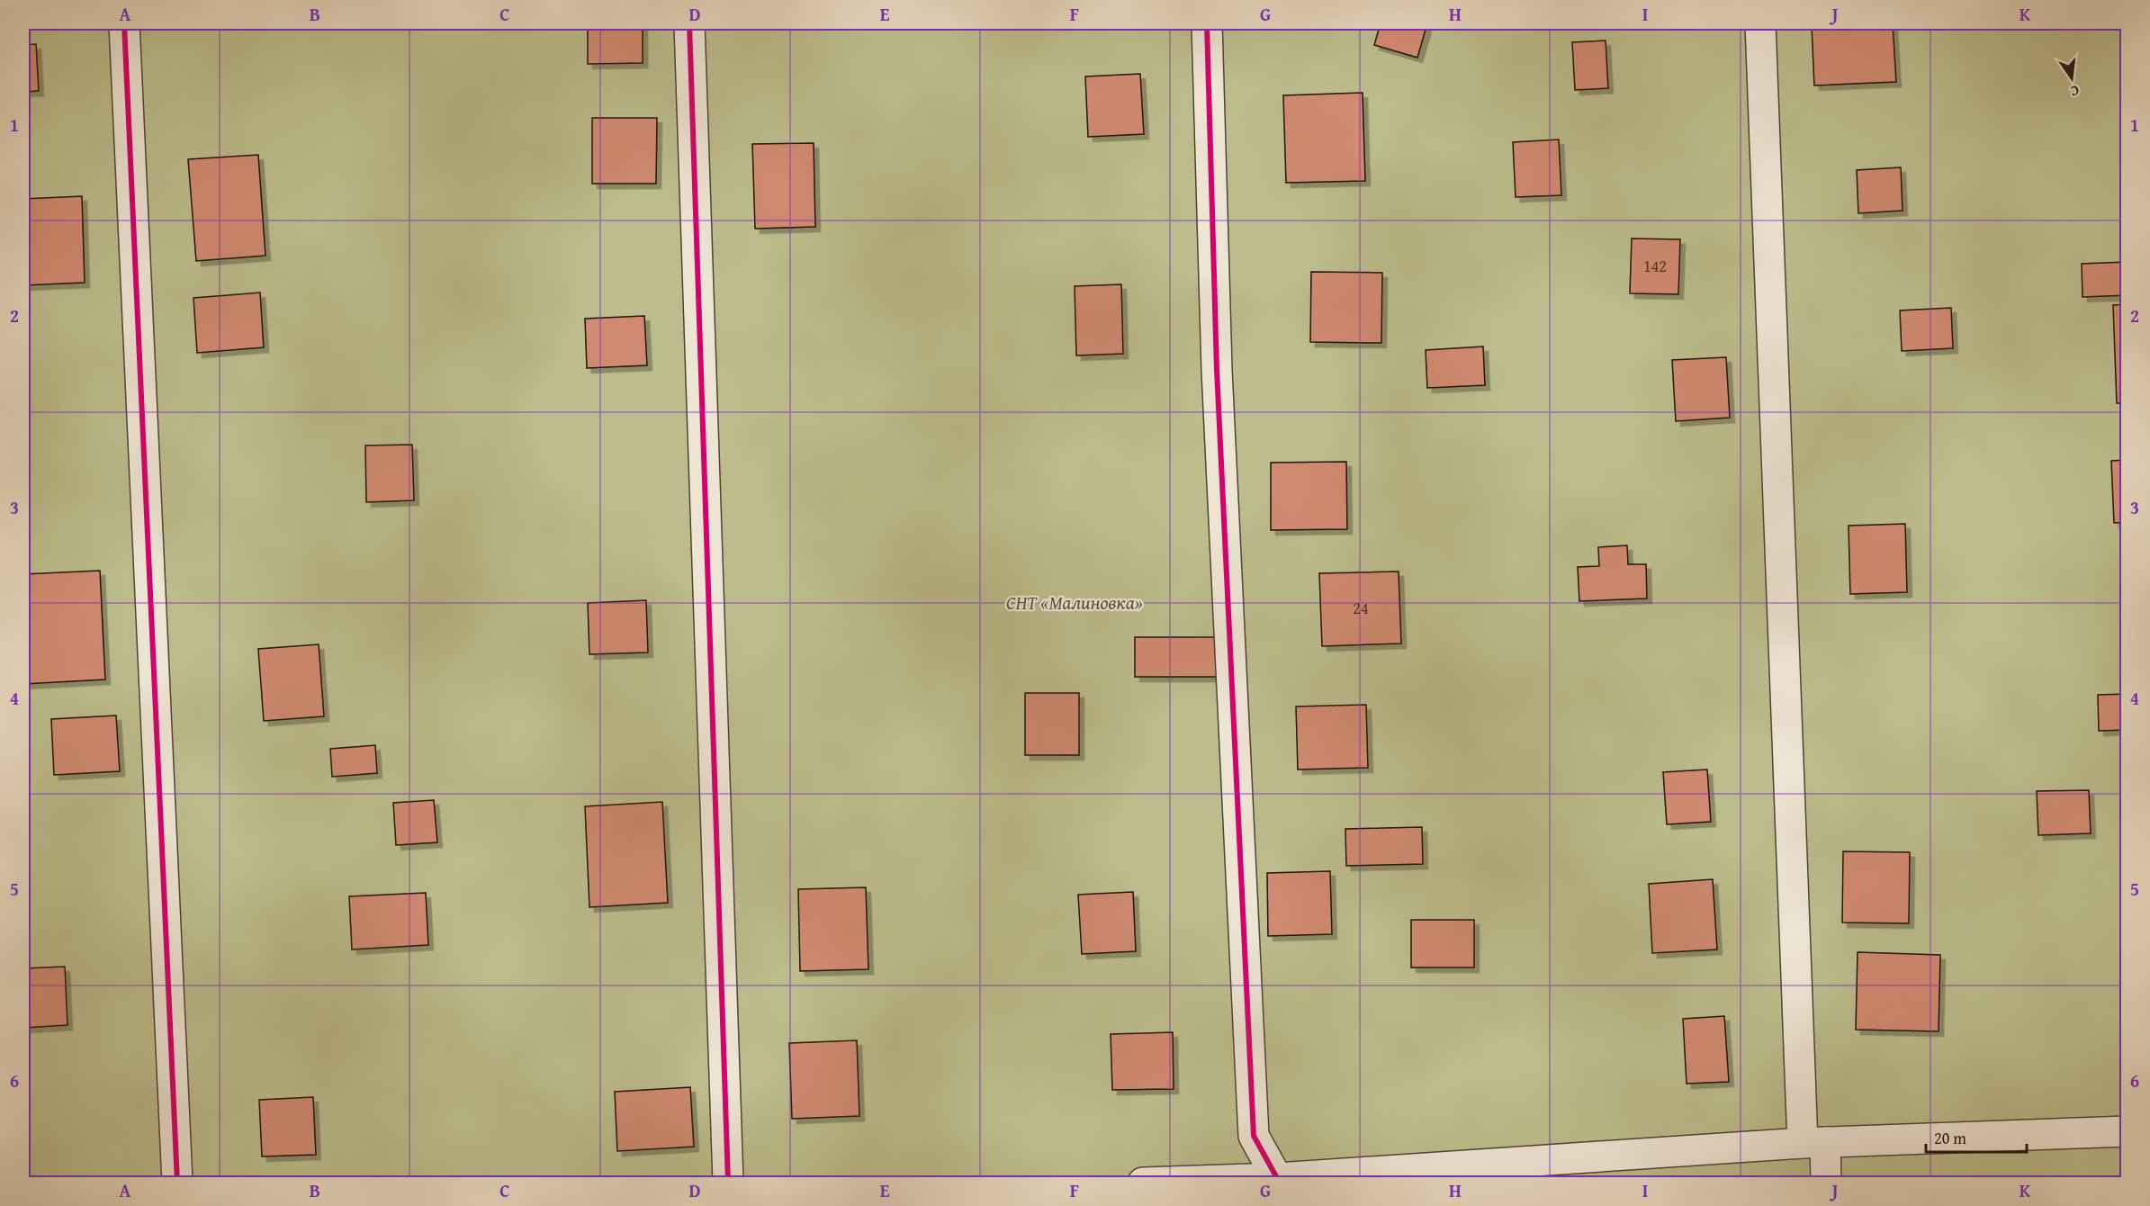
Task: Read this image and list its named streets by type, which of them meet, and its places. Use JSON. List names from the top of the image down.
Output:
{
  "parks": ["СНТ «Малиновка»"],
  "house_numbers": ["142", "24"],
  "scale_bar": "20 m",
  "north": "bottom",
  "grid": {
    "columns": [
      "A",
      "B",
      "C",
      "D",
      "E",
      "F",
      "G",
      "H",
      "I",
      "J",
      "K"
    ],
    "rows": [
      "1",
      "2",
      "3",
      "4",
      "5",
      "6"
    ]
  }
}
